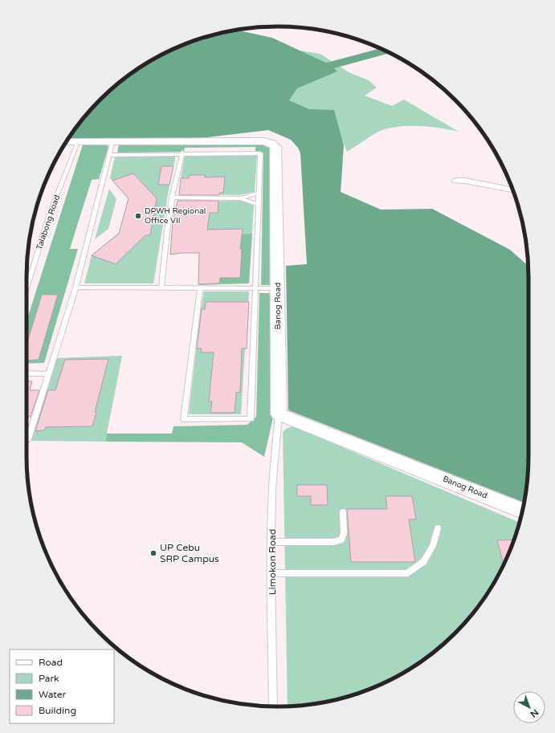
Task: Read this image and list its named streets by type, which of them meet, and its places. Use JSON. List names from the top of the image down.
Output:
{
  "streets": {
    "street": ["Banog Road"],
    "lane": ["Talabong Road", "Limokon Road"]
  },
  "crossings": [
    ["Talabong Road", "Banog Road"],
    ["Banog Road", "Limokon Road"]
  ],
  "places": ["DPWH Regional Office VII", "UP Cebu SRP Campus"],
  "legend": [
    "Road",
    "Park",
    "Water",
    "Building"
  ],
  "north": "bottom right"
}
